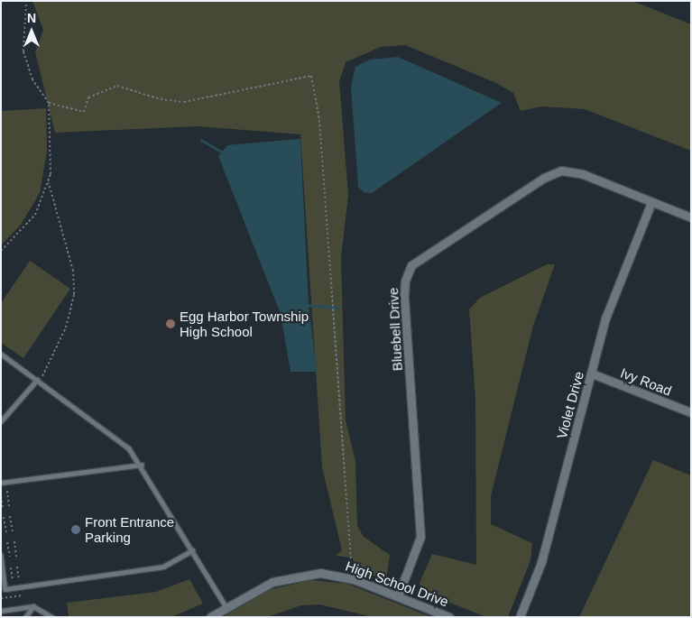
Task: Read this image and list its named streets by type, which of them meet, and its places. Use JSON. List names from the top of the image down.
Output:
{
  "streets": {
    "street": [
      "Bluebell Drive",
      "Ivy Road",
      "Violet Drive",
      "High School Drive"
    ]
  },
  "crossings": [
    ["Bluebell Drive", "Violet Drive"],
    ["Bluebell Drive", "High School Drive"],
    ["Ivy Road", "Violet Drive"]
  ],
  "places": ["Egg Harbor Township High School", "Front Entrance Parking"],
  "north": "top"
}
